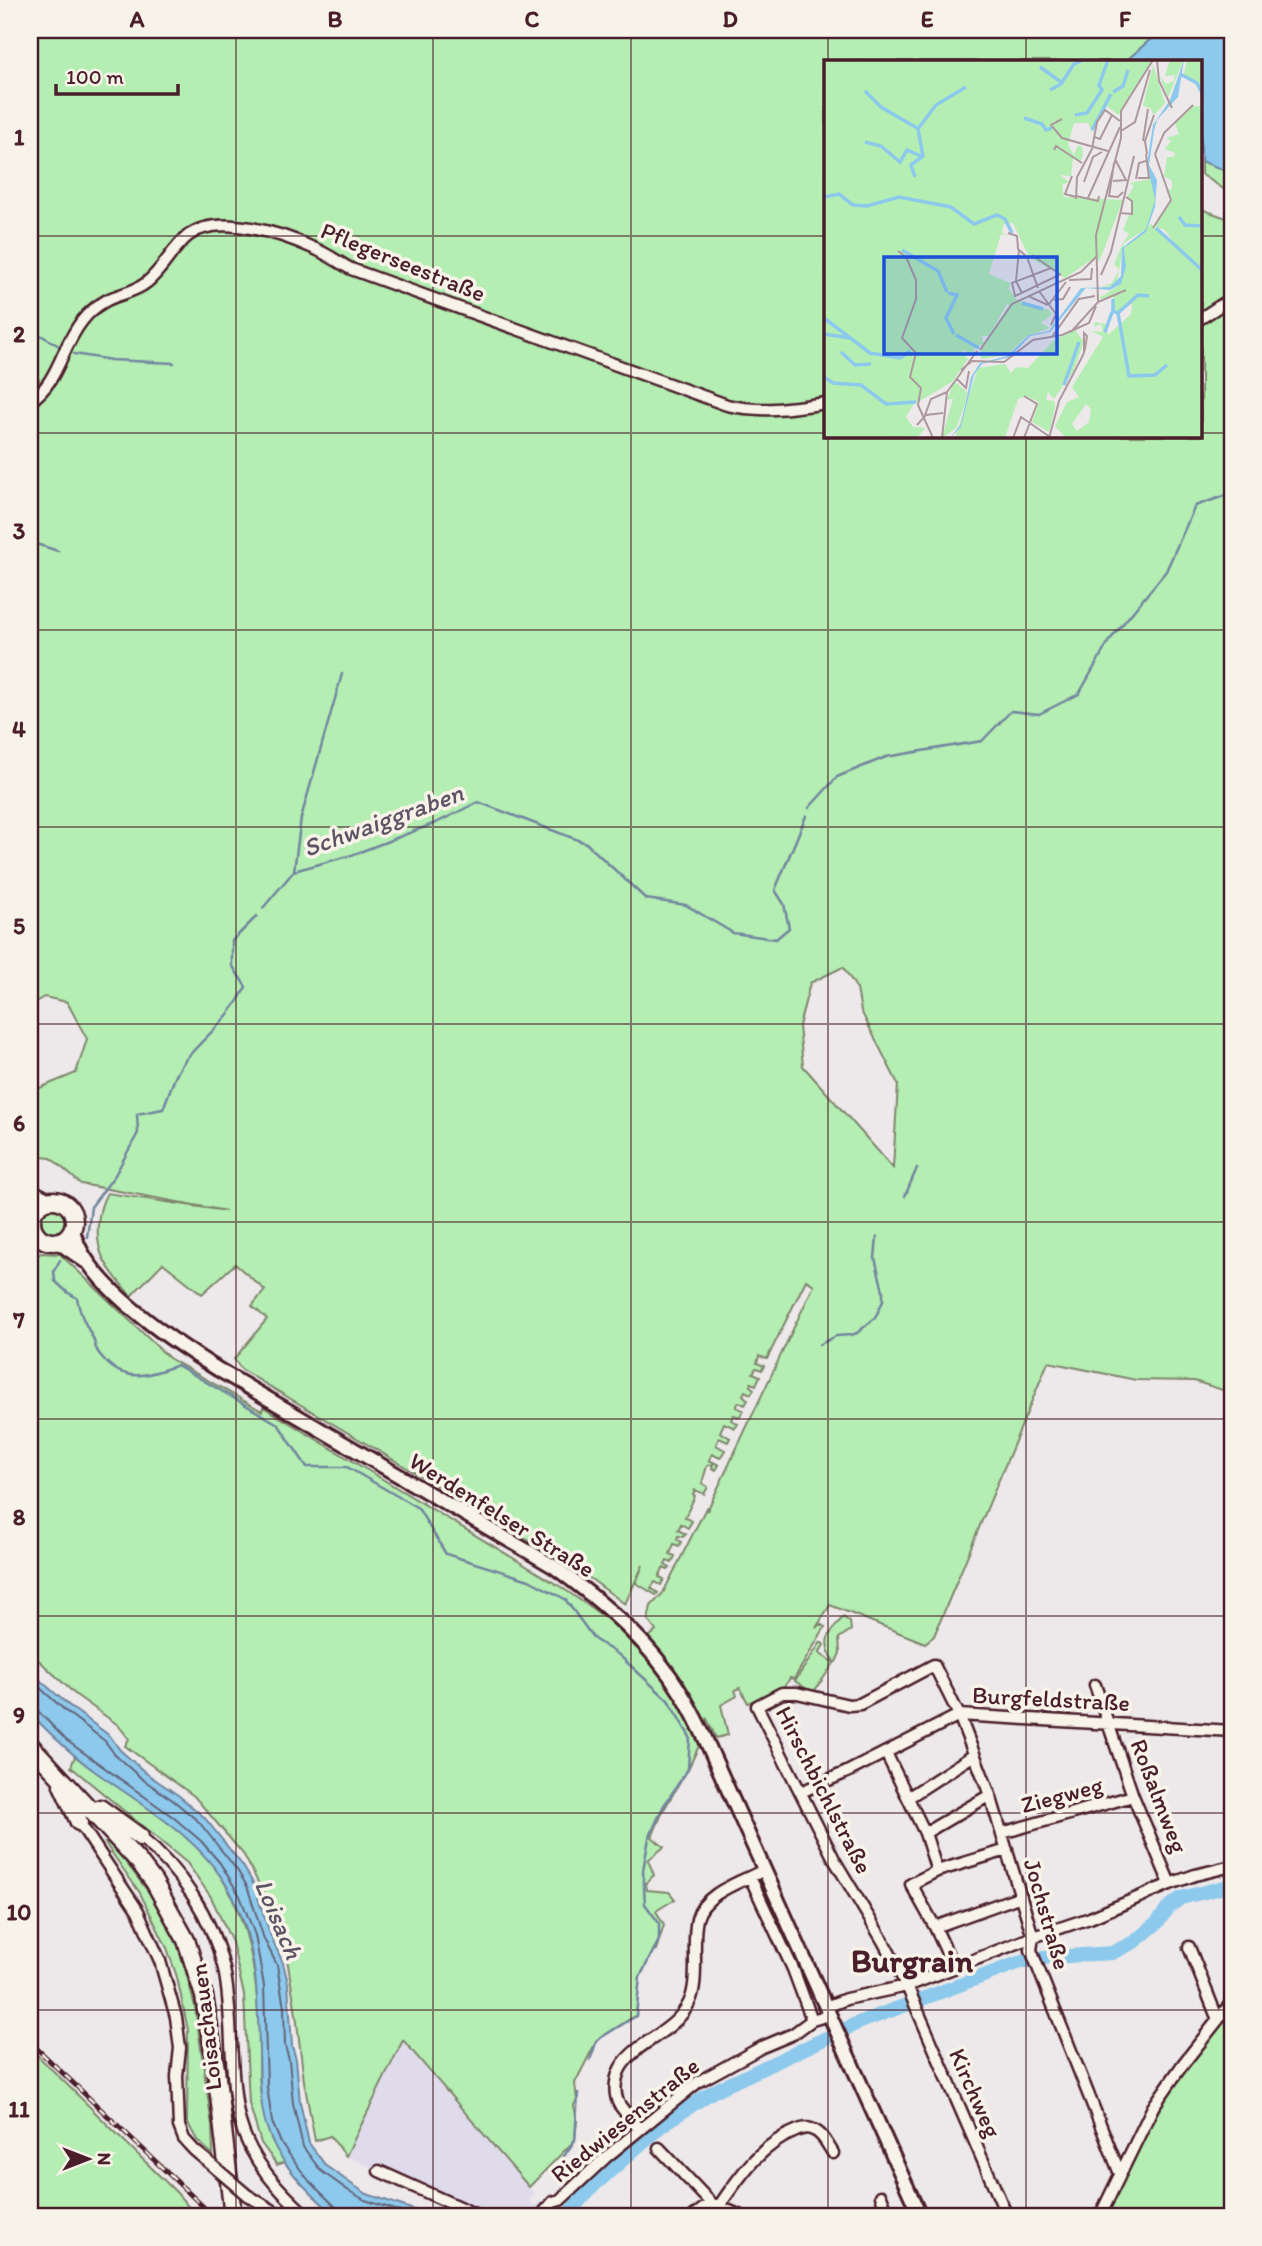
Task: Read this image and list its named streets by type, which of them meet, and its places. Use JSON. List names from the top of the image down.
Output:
{
  "streets": {
    "street": [
      "Pflegerseestraße",
      "Werdenfelser Straße",
      "Burgfeldstraße",
      "Hirschbichlstraße",
      "Ziegweg",
      "Roßalmweg",
      "Jochstraße",
      "Loisachauen",
      "Kirchweg",
      "Riedwiesenstraße"
    ]
  },
  "crossings": [
    ["Werdenfelser Straße", "Riedwiesenstraße"],
    ["Burgfeldstraße", "Hirschbichlstraße"],
    ["Burgfeldstraße", "Roßalmweg"],
    ["Burgfeldstraße", "Jochstraße"],
    ["Hirschbichlstraße", "Jochstraße"],
    ["Hirschbichlstraße", "Kirchweg"],
    ["Hirschbichlstraße", "Riedwiesenstraße"],
    ["Ziegweg", "Roßalmweg"],
    ["Ziegweg", "Jochstraße"],
    ["Roßalmweg", "Riedwiesenstraße"],
    ["Jochstraße", "Riedwiesenstraße"],
    ["Kirchweg", "Riedwiesenstraße"]
  ],
  "districts": ["Burgrain"],
  "water": ["Schwaiggraben", "Loisach"],
  "scale_bar": "100 m",
  "north": "right",
  "grid": {
    "columns": [
      "A",
      "B",
      "C",
      "D",
      "E",
      "F"
    ],
    "rows": [
      "1",
      "2",
      "3",
      "4",
      "5",
      "6",
      "7",
      "8",
      "9",
      "10",
      "11"
    ]
  }
}
